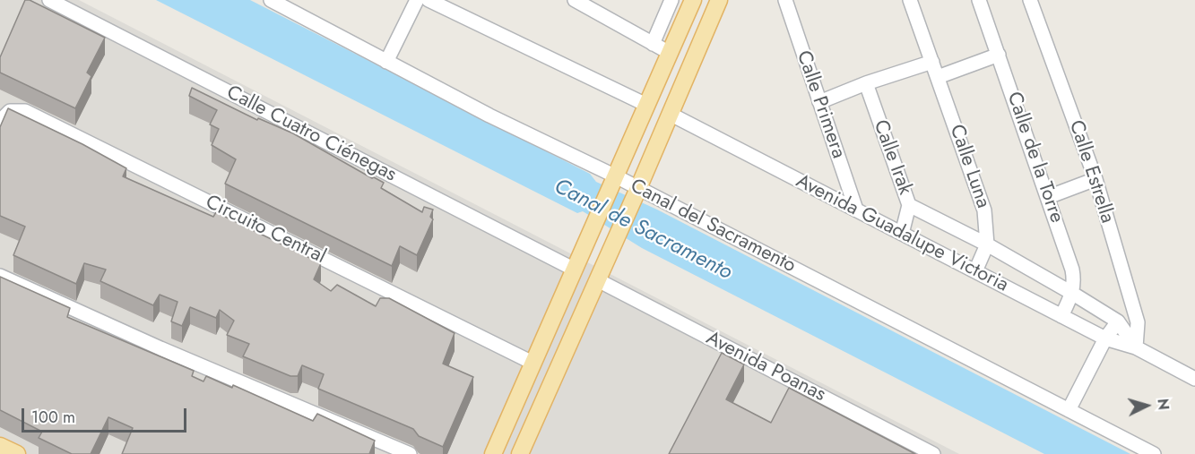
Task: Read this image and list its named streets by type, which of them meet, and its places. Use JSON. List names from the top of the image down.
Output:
{
  "streets": {
    "street": [
      "Calle Primera",
      "Calle Cuatro Ciénegas",
      "Calle Irak",
      "Calle de la Torre",
      "Calle Luna",
      "Calle Estrella",
      "Canal del Sacramento",
      "Circuito Central",
      "Avenida Guadalupe Victoria",
      "Avenida Poanas"
    ]
  },
  "crossings": [
    ["Calle Primera", "Avenida Guadalupe Victoria"],
    ["Calle Irak", "Avenida Guadalupe Victoria"],
    ["Calle de la Torre", "Avenida Guadalupe Victoria"],
    ["Calle Luna", "Avenida Guadalupe Victoria"],
    ["Calle Estrella", "Avenida Guadalupe Victoria"]
  ],
  "water": ["Canal de Sacramento"],
  "scale_bar": "100 m",
  "north": "right"
}
